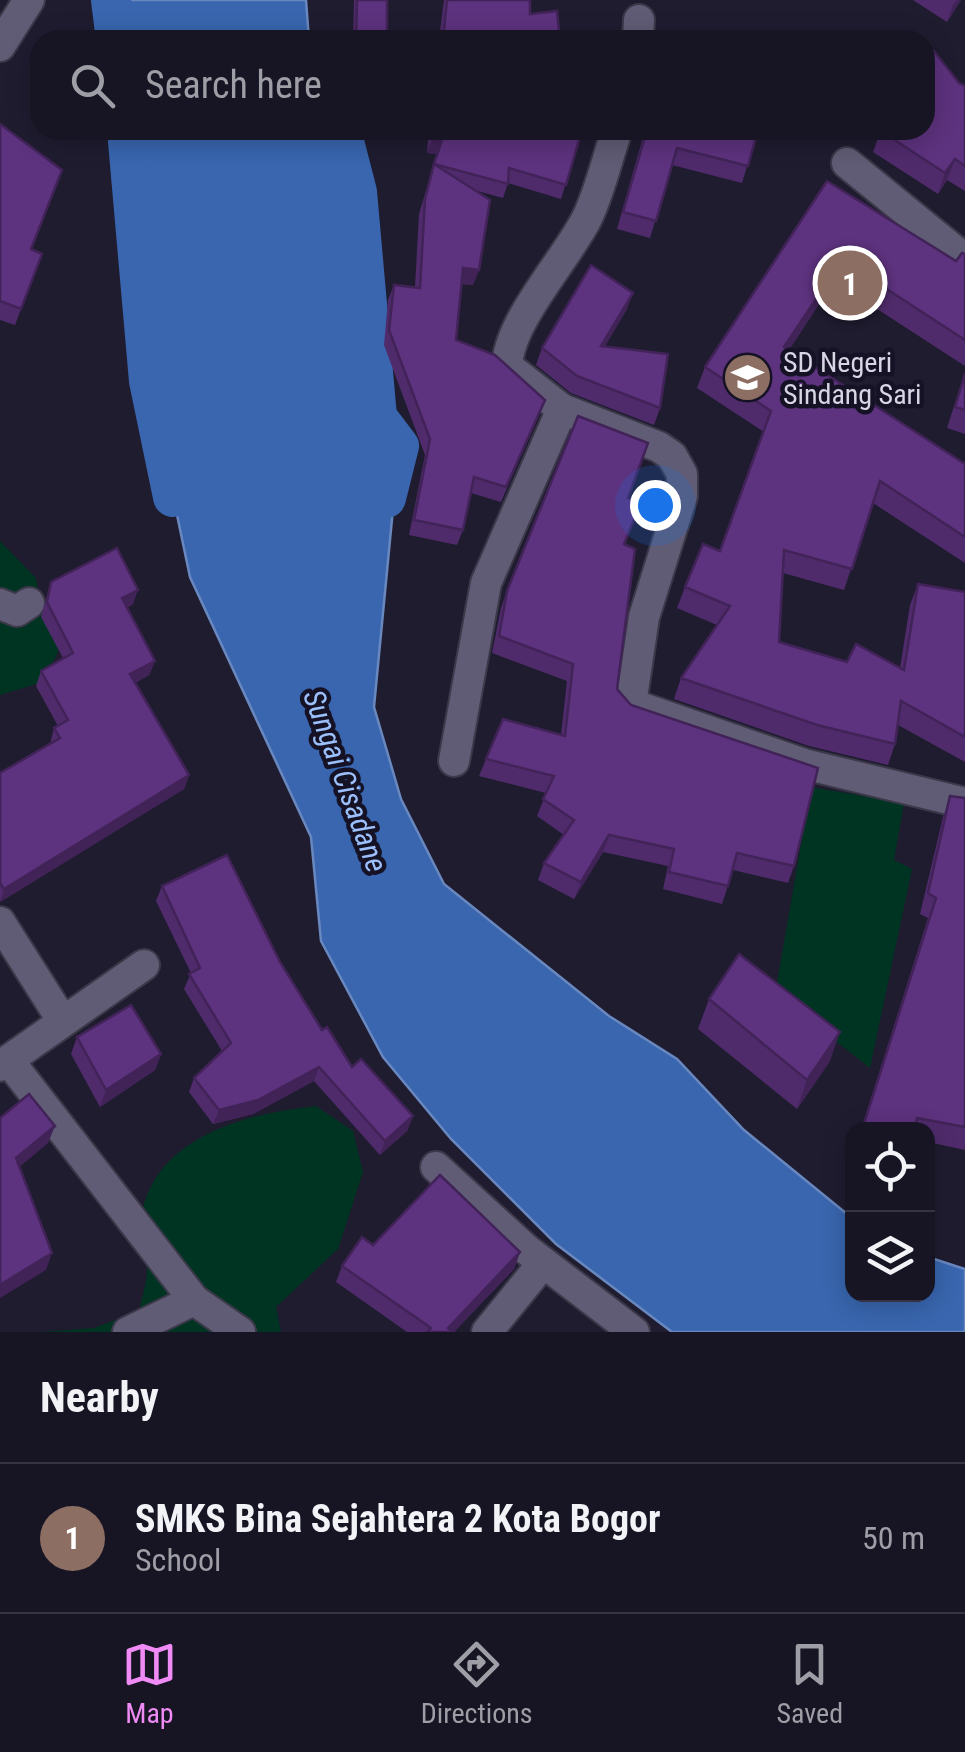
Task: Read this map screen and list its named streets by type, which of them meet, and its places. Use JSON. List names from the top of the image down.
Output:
{
  "water": ["Sungai Cisadane"],
  "places": {
    "school or university": ["SD Negeri Sindang Sari"]
  },
  "page": {
    "search": "Search here",
    "pins": "1",
    "heading": "Nearby",
    "list": [
      {
        "mark": "1",
        "name": "SMKS Bina Sejahtera 2 Kota Bogor",
        "note": "School",
        "value": "50 m"
      }
    ],
    "nav": ["Map", "Directions", "Saved"]
  }
}
